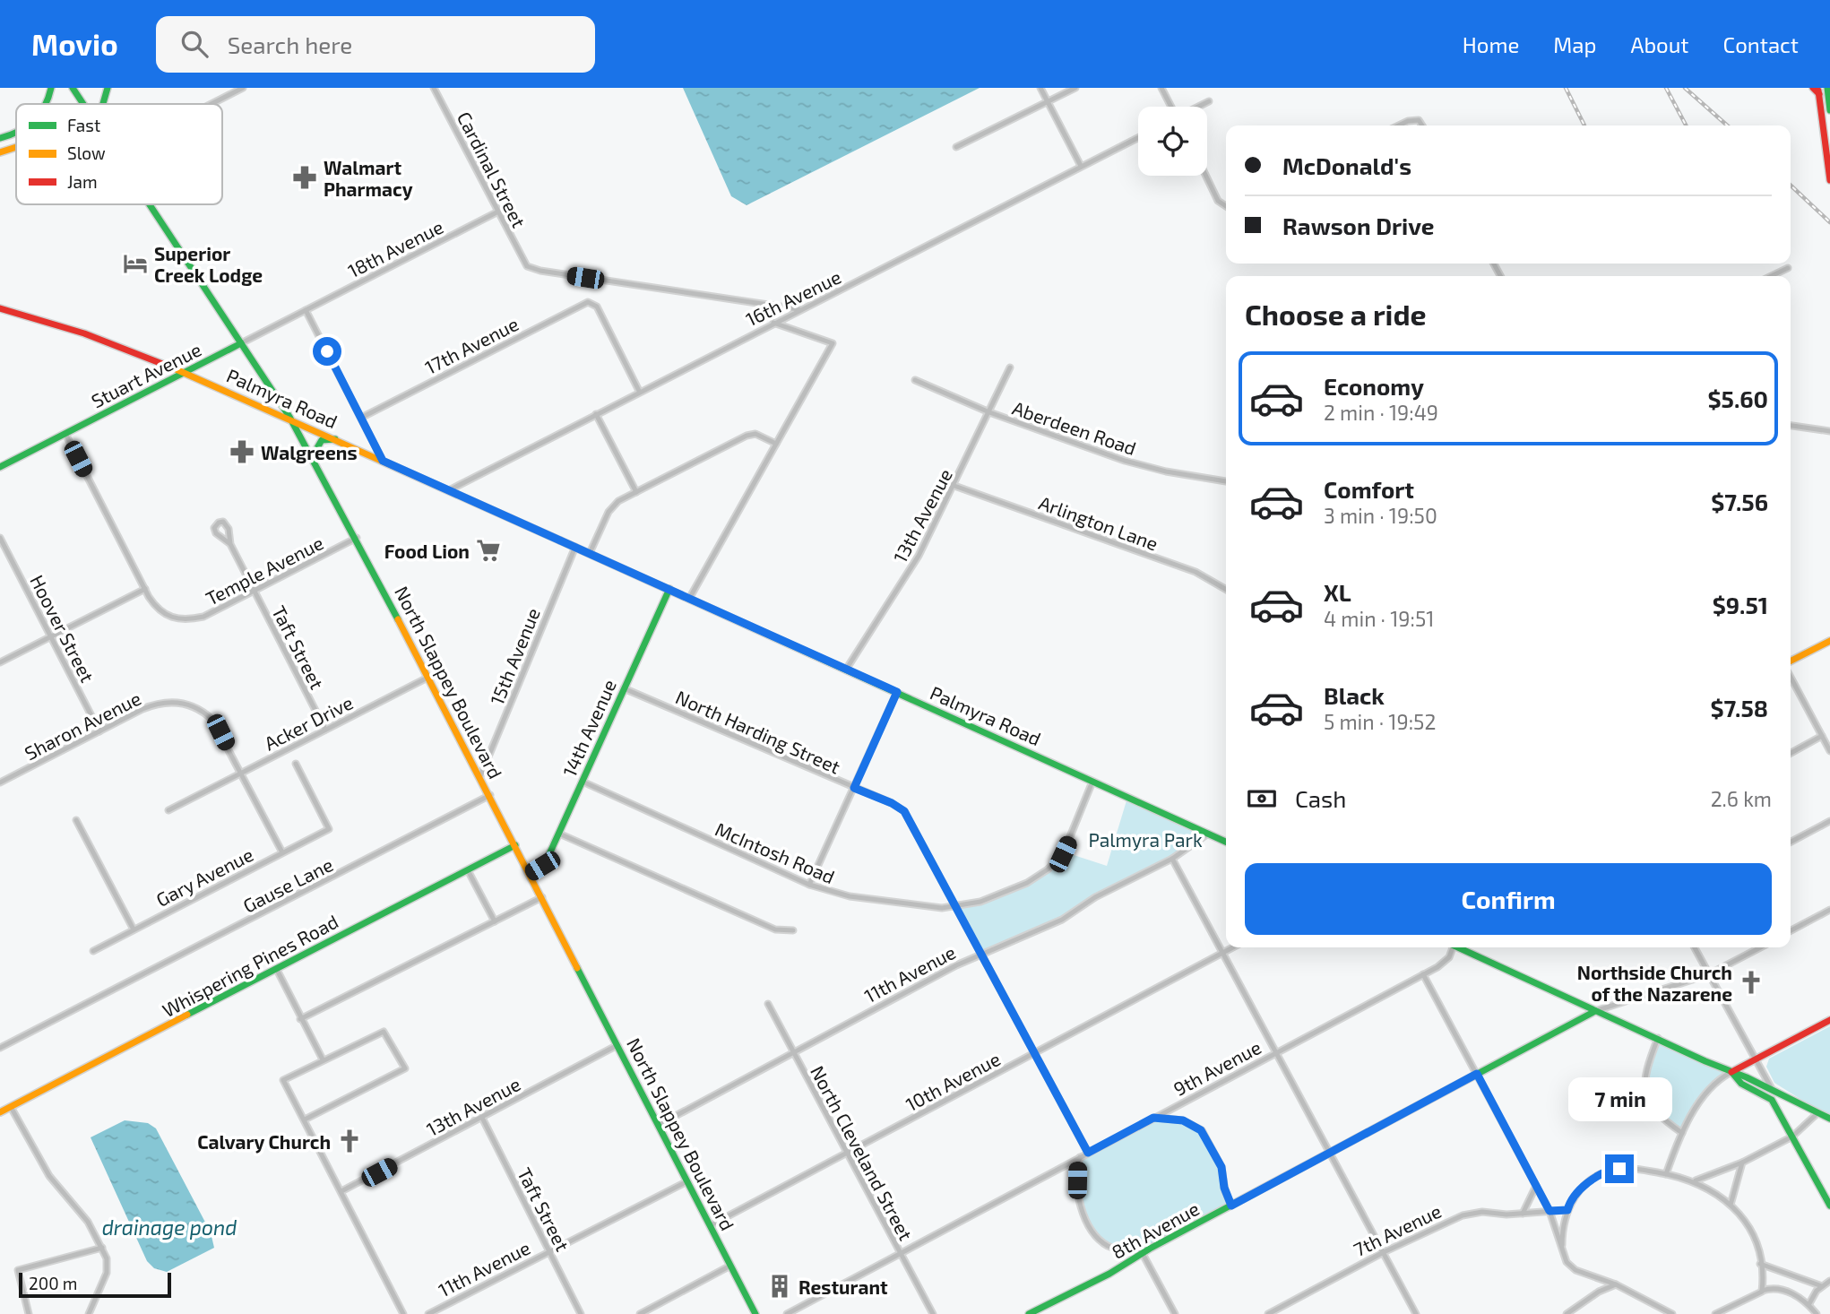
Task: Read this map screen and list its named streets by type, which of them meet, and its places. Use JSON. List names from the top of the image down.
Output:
{
  "streets": {
    "main road": [
      "Stuart Avenue",
      "Palmyra Road",
      "North Slappey Boulevard",
      "14th Avenue",
      "Whispering Pines Road",
      "8th Avenue"
    ],
    "street": [
      "Cardinal Street",
      "18th Avenue",
      "16th Avenue",
      "17th Avenue",
      "Aberdeen Road",
      "13th Avenue",
      "Arlington Lane",
      "Temple Avenue",
      "Hoover Street",
      "Taft Street",
      "15th Avenue",
      "Acker Drive",
      "Sharon Avenue",
      "North Harding Street",
      "McIntosh Road",
      "Gary Avenue",
      "Gause Lane",
      "11th Avenue",
      "9th Avenue",
      "10th Avenue",
      "North Cleveland Street",
      "7th Avenue"
    ]
  },
  "crossings": [
    ["Cardinal Street", "18th Avenue"],
    ["Cardinal Street", "16th Avenue"],
    ["18th Avenue", "Stuart Avenue"],
    ["16th Avenue", "17th Avenue"],
    ["16th Avenue", "Palmyra Road"],
    ["Stuart Avenue", "Palmyra Road"],
    ["Stuart Avenue", "Temple Avenue"],
    ["Stuart Avenue", "North Slappey Boulevard"],
    ["Palmyra Road", "13th Avenue"],
    ["Palmyra Road", "15th Avenue"],
    ["Palmyra Road", "North Slappey Boulevard"],
    ["Palmyra Road", "14th Avenue"],
    ["Palmyra Road", "McIntosh Road"],
    ["Palmyra Road", "11th Avenue"],
    ["Aberdeen Road", "13th Avenue"],
    ["13th Avenue", "Arlington Lane"],
    ["13th Avenue", "Taft Street"],
    ["13th Avenue", "North Slappey Boulevard"],
    ["Temple Avenue", "Taft Street"],
    ["Temple Avenue", "North Slappey Boulevard"],
    ["Hoover Street", "Sharon Avenue"],
    ["Taft Street", "Acker Drive"],
    ["Taft Street", "11th Avenue"],
    ["15th Avenue", "North Slappey Boulevard"],
    ["North Slappey Boulevard", "Acker Drive"],
    ["North Slappey Boulevard", "14th Avenue"],
    ["North Slappey Boulevard", "Gause Lane"],
    ["North Slappey Boulevard", "Whispering Pines Road"],
    ["North Slappey Boulevard", "11th Avenue"],
    ["North Slappey Boulevard", "10th Avenue"],
    ["Acker Drive", "Sharon Avenue"],
    ["Sharon Avenue", "Gary Avenue"],
    ["14th Avenue", "North Harding Street"],
    ["14th Avenue", "McIntosh Road"],
    ["North Harding Street", "McIntosh Road"],
    ["North Harding Street", "11th Avenue"],
    ["North Harding Street", "9th Avenue"],
    ["North Harding Street", "10th Avenue"],
    ["North Harding Street", "8th Avenue"],
    ["11th Avenue", "North Cleveland Street"],
    ["9th Avenue", "North Cleveland Street"],
    ["9th Avenue", "8th Avenue"],
    ["10th Avenue", "North Cleveland Street"]
  ],
  "water": ["drainage pond"],
  "parks": ["Palmyra Park"],
  "places": {
    "pharmacy": ["Walmart Pharmacy", "Walgreens"],
    "hotel": ["Superior Creek Lodge"],
    "supermarket": ["Food Lion"],
    "church": ["Northside Church of the Nazarene", "Calvary Church"],
    "building": ["Resturant"]
  },
  "legend": ["Fast", "Slow", "Jam"],
  "scale_bar": "200 m",
  "page": {
    "header": "Movio",
    "search": "Search here",
    "nav": [
      "Home",
      "Map",
      "About",
      "Contact"
    ],
    "banner": ["McDonald's", "Rawson Drive"],
    "heading": "Choose a ride",
    "list": [
      {
        "name": "Economy",
        "note": "2 min · 19:49",
        "value": "$5.60"
      },
      {
        "name": "Comfort",
        "note": "3 min · 19:50",
        "value": "$7.56"
      },
      {
        "name": "XL",
        "note": "4 min · 19:51",
        "value": "$9.51"
      },
      {
        "name": "Black",
        "note": "5 min · 19:52",
        "value": "$7.58"
      }
    ],
    "pay": ["Cash", "2.6 km"],
    "buttons": "Confirm",
    "bubble": "7 min",
    "scale": "200 m"
  }
}
